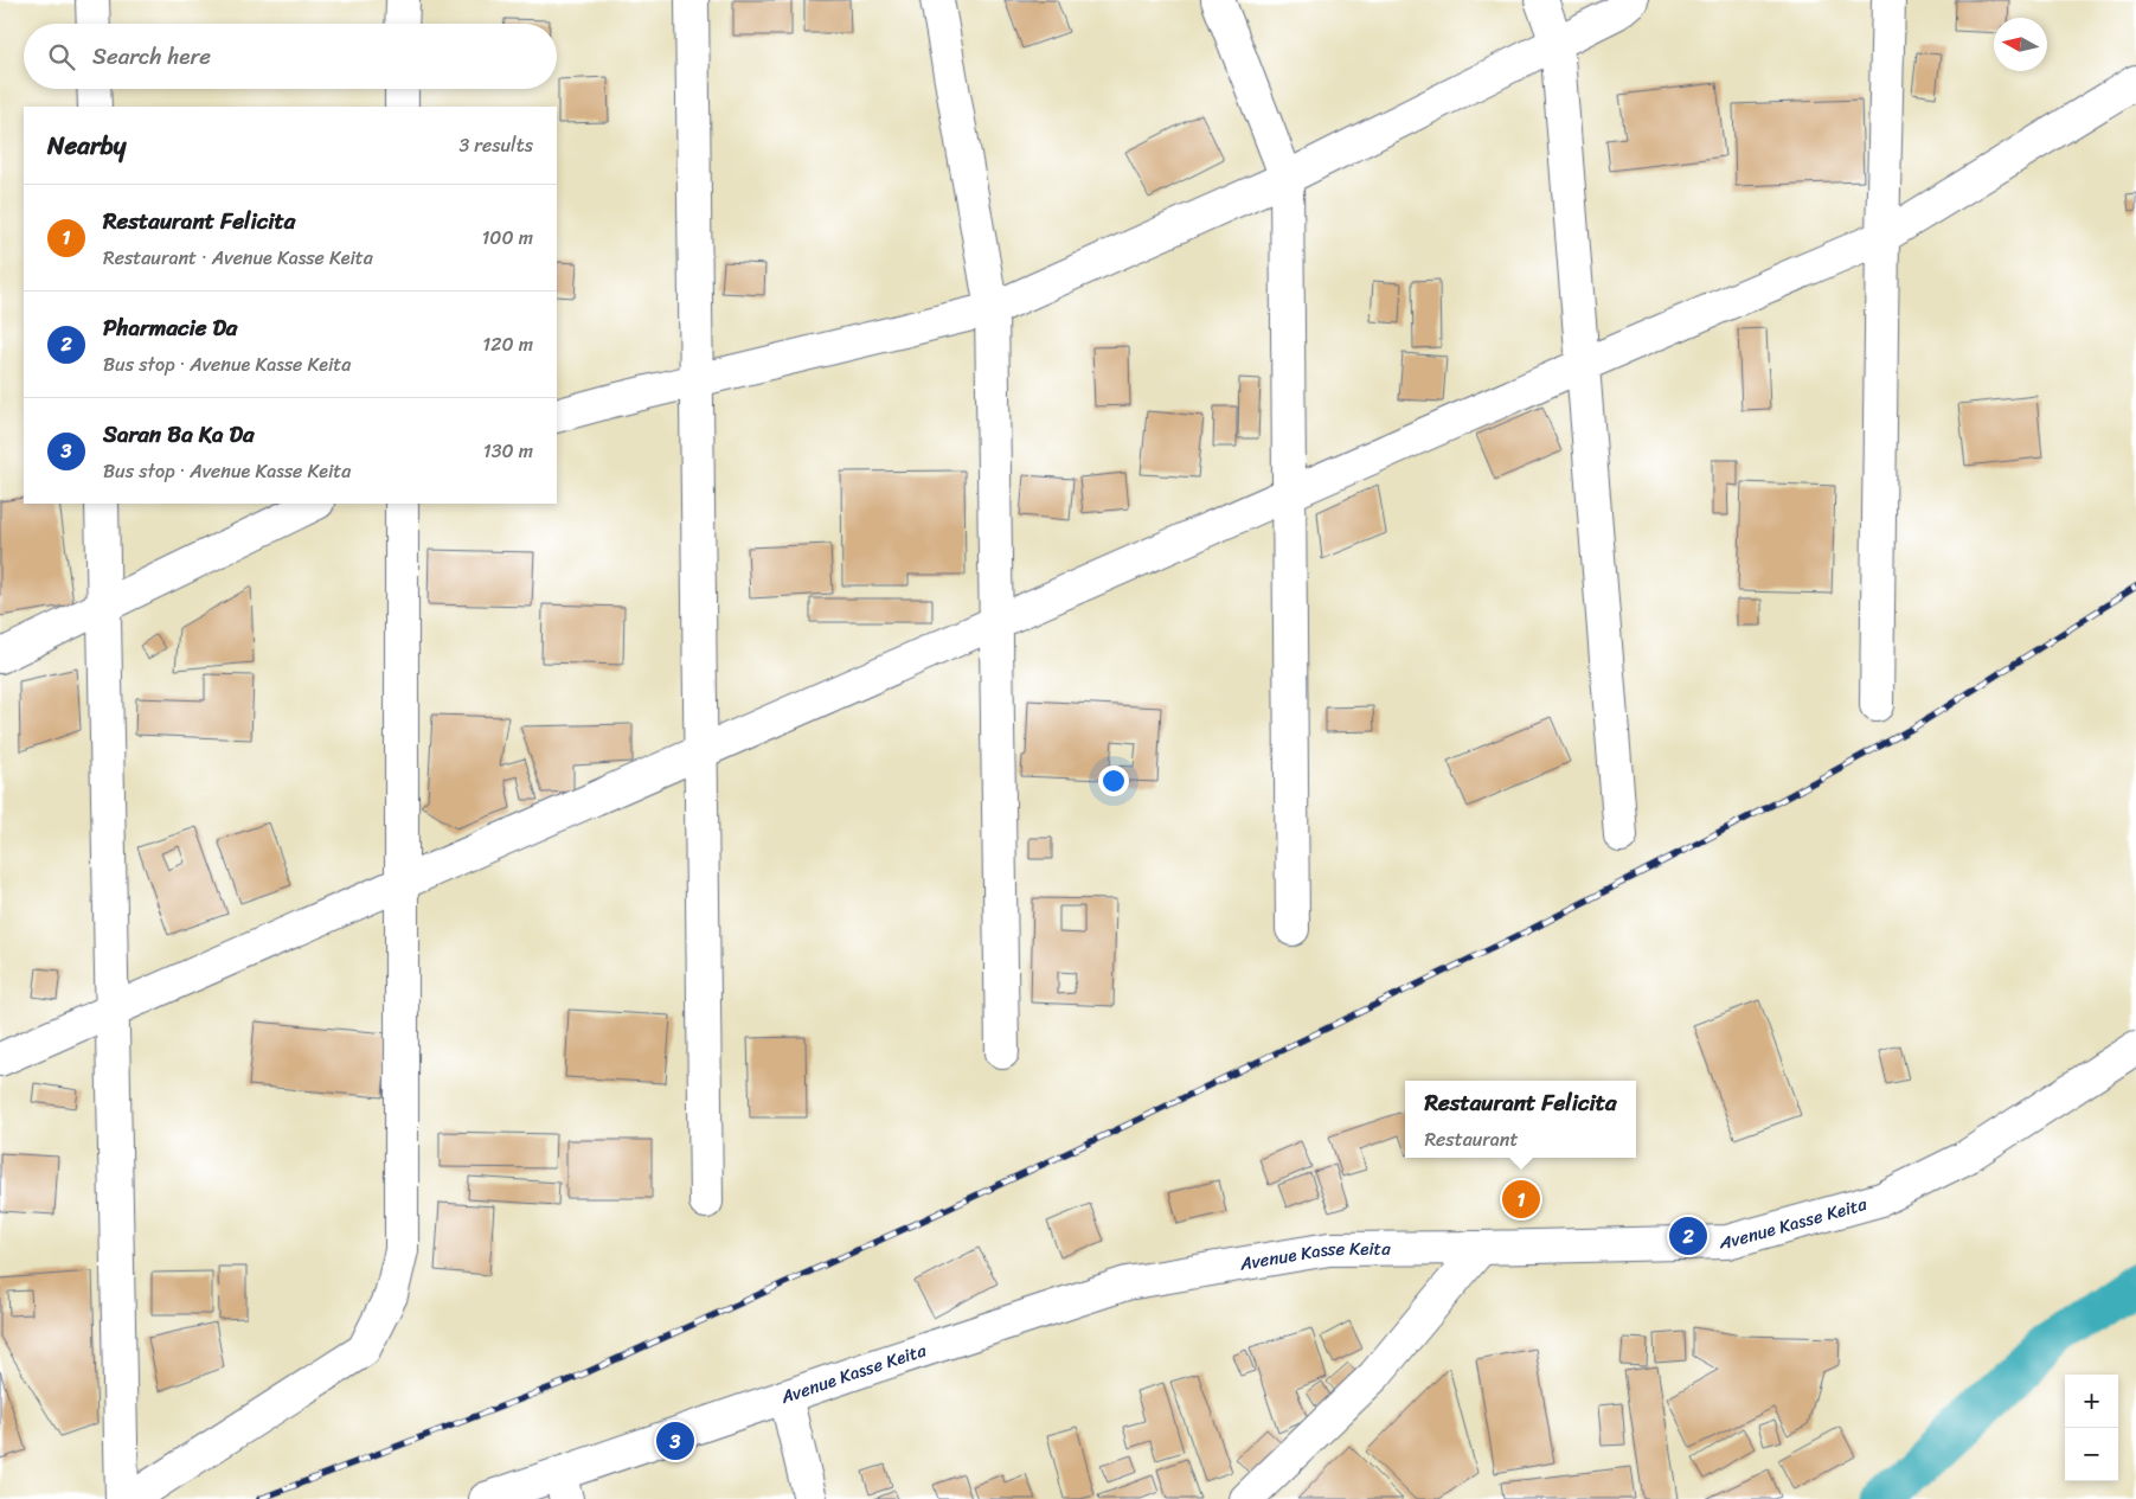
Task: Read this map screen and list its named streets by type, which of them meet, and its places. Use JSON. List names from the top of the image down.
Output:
{
  "streets": {
    "street": ["Avenue Kasse Keita"]
  },
  "north": "left",
  "page": {
    "search": "Search here",
    "heading": ["Nearby", "3 results"],
    "list": [
      {
        "mark": "1",
        "name": "Restaurant Felicita",
        "note": "Restaurant · Avenue Kasse Keita",
        "value": "100 m"
      },
      {
        "mark": "2",
        "name": "Pharmacie Da",
        "note": "Bus stop · Avenue Kasse Keita",
        "value": "120 m"
      },
      {
        "mark": "3",
        "name": "Saran Ba Ka Da",
        "note": "Bus stop · Avenue Kasse Keita",
        "value": "130 m"
      }
    ],
    "popup": ["Restaurant Felicita", "Restaurant"],
    "pins": ["1", "2", "3"],
    "map_buttons": ["+", "−"]
  }
}
